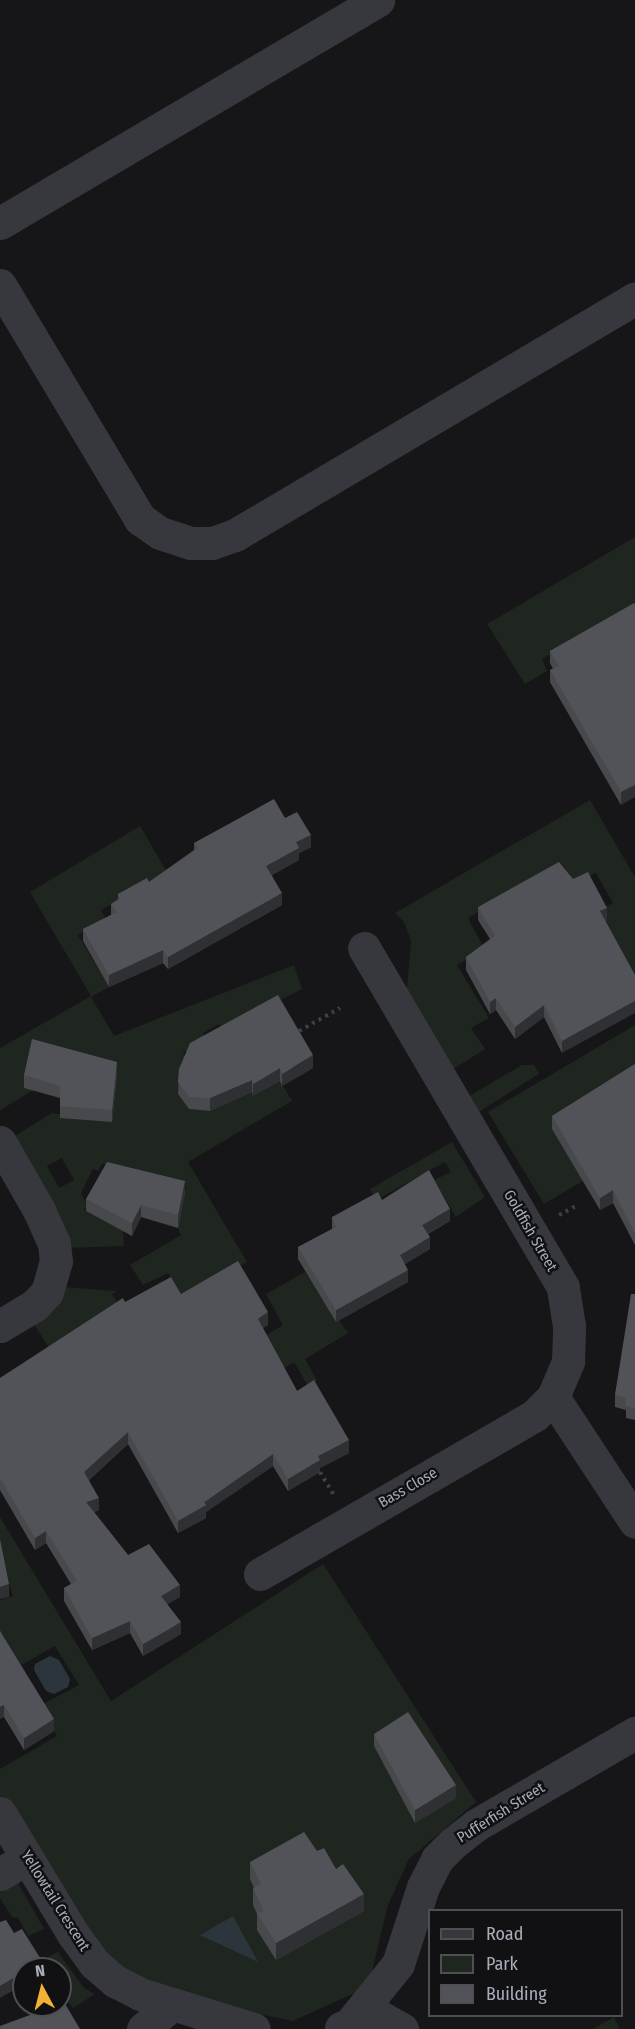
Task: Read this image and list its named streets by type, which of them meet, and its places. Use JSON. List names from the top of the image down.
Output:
{
  "streets": {
    "street": [
      "Goldfish Street",
      "Bass Close",
      "Pufferfish Street",
      "Yellowtail Crescent"
    ]
  },
  "crossings": [
    ["Goldfish Street", "Bass Close"]
  ],
  "legend": ["Road", "Park", "Building"],
  "north": "top"
}
